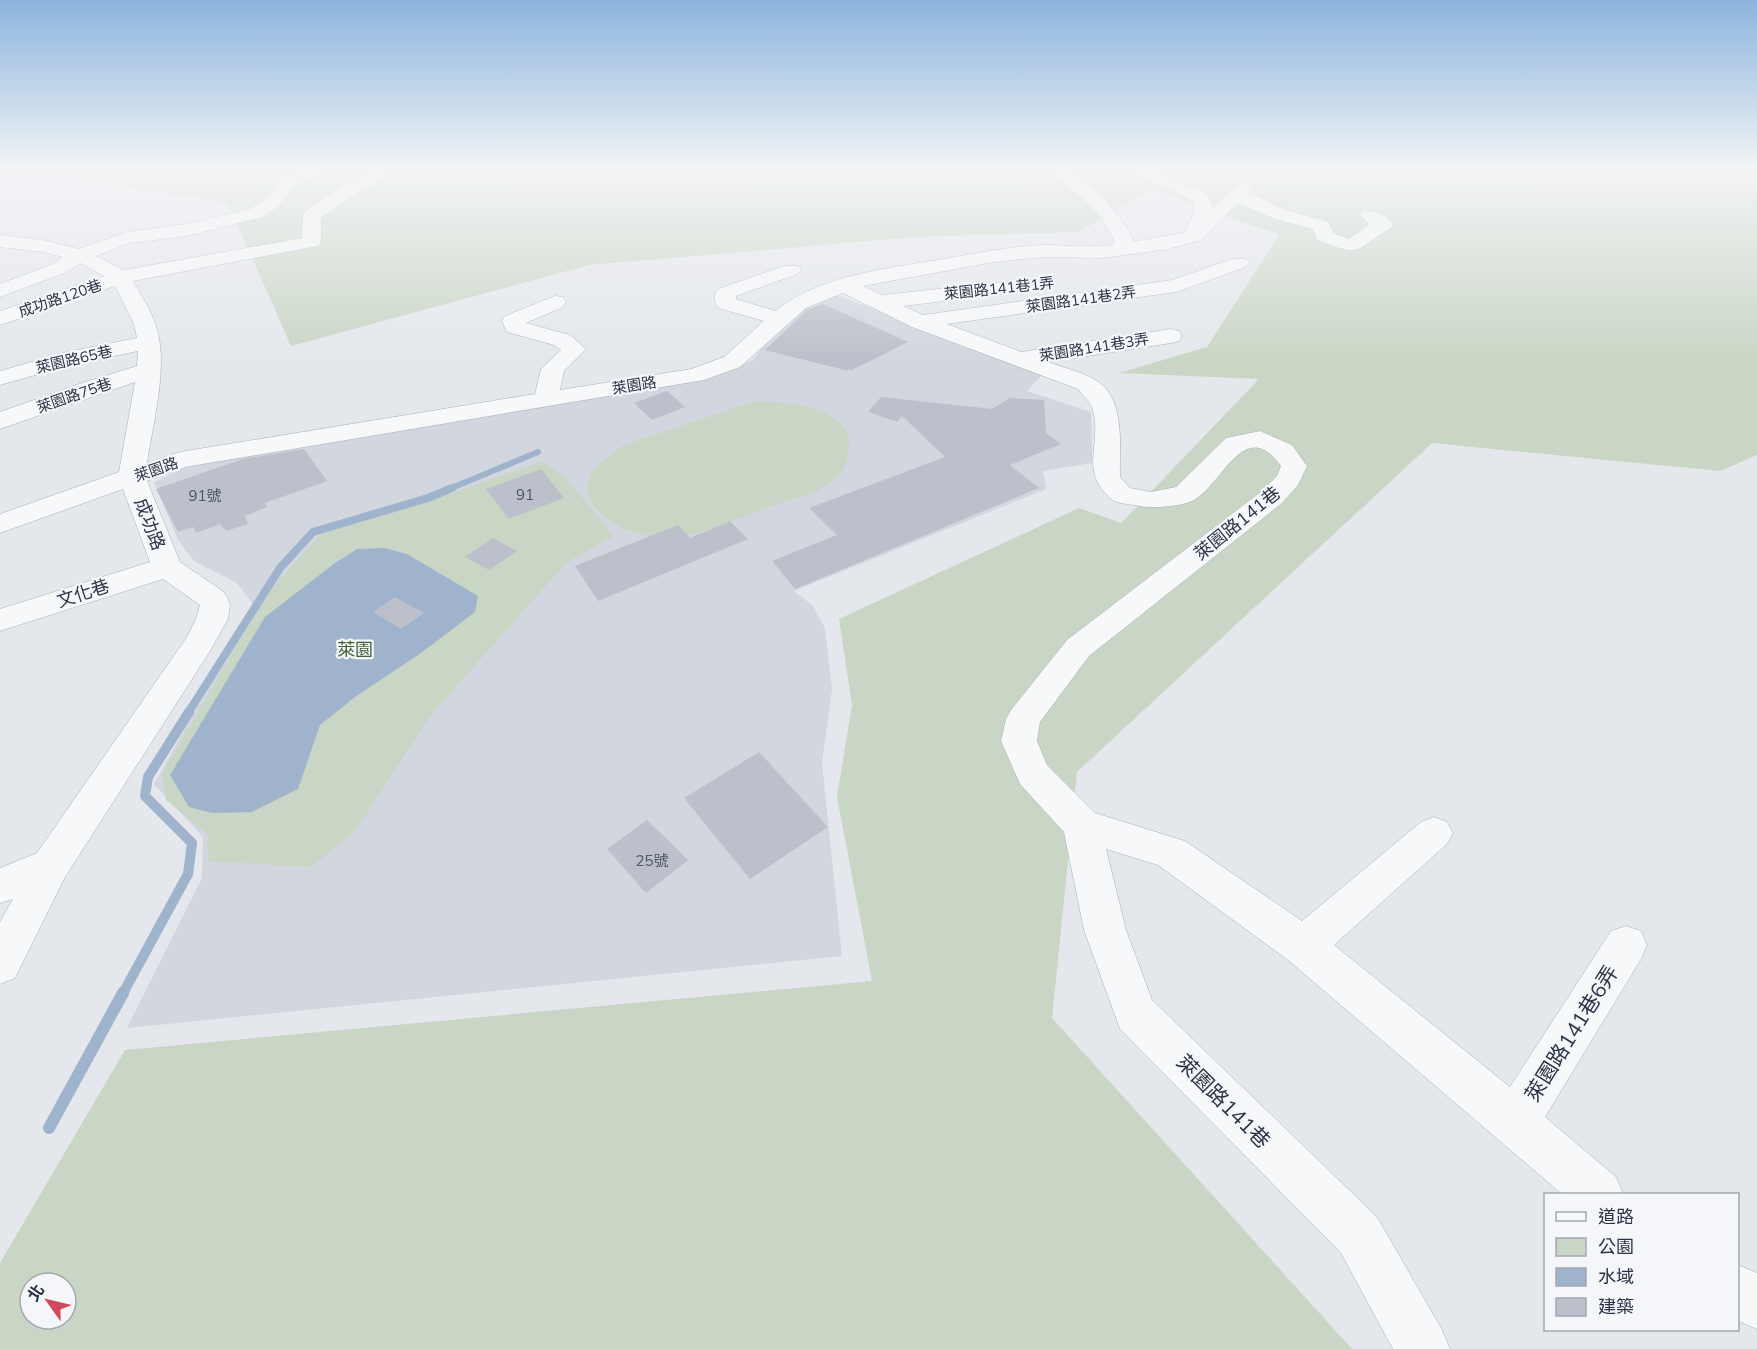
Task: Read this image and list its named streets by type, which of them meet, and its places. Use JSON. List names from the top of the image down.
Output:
{
  "streets": {
    "street": [
      "萊園路141巷1弄",
      "成功路120巷",
      "萊園路141巷2弄",
      "萊園路141巷3弄",
      "萊園路65巷",
      "萊園路",
      "萊園路75巷",
      "萊園路141巷",
      "成功路",
      "文化巷",
      "萊園路141巷6弄"
    ]
  },
  "crossings": [
    ["萊園路141巷1弄", "萊園路141巷"],
    ["成功路120巷", "成功路"],
    ["萊園路141巷2弄", "萊園路141巷"],
    ["萊園路141巷3弄", "萊園路141巷"],
    ["萊園路65巷", "成功路"],
    ["萊園路", "萊園路141巷"],
    ["萊園路", "成功路"],
    ["萊園路75巷", "成功路"],
    ["萊園路141巷", "萊園路141巷6弄"],
    ["成功路", "文化巷"]
  ],
  "parks": ["萊園"],
  "house_numbers": ["91", "91號", "25號"],
  "legend": [
    "道路",
    "公園",
    "水域",
    "建築"
  ],
  "north": "top left"
}
